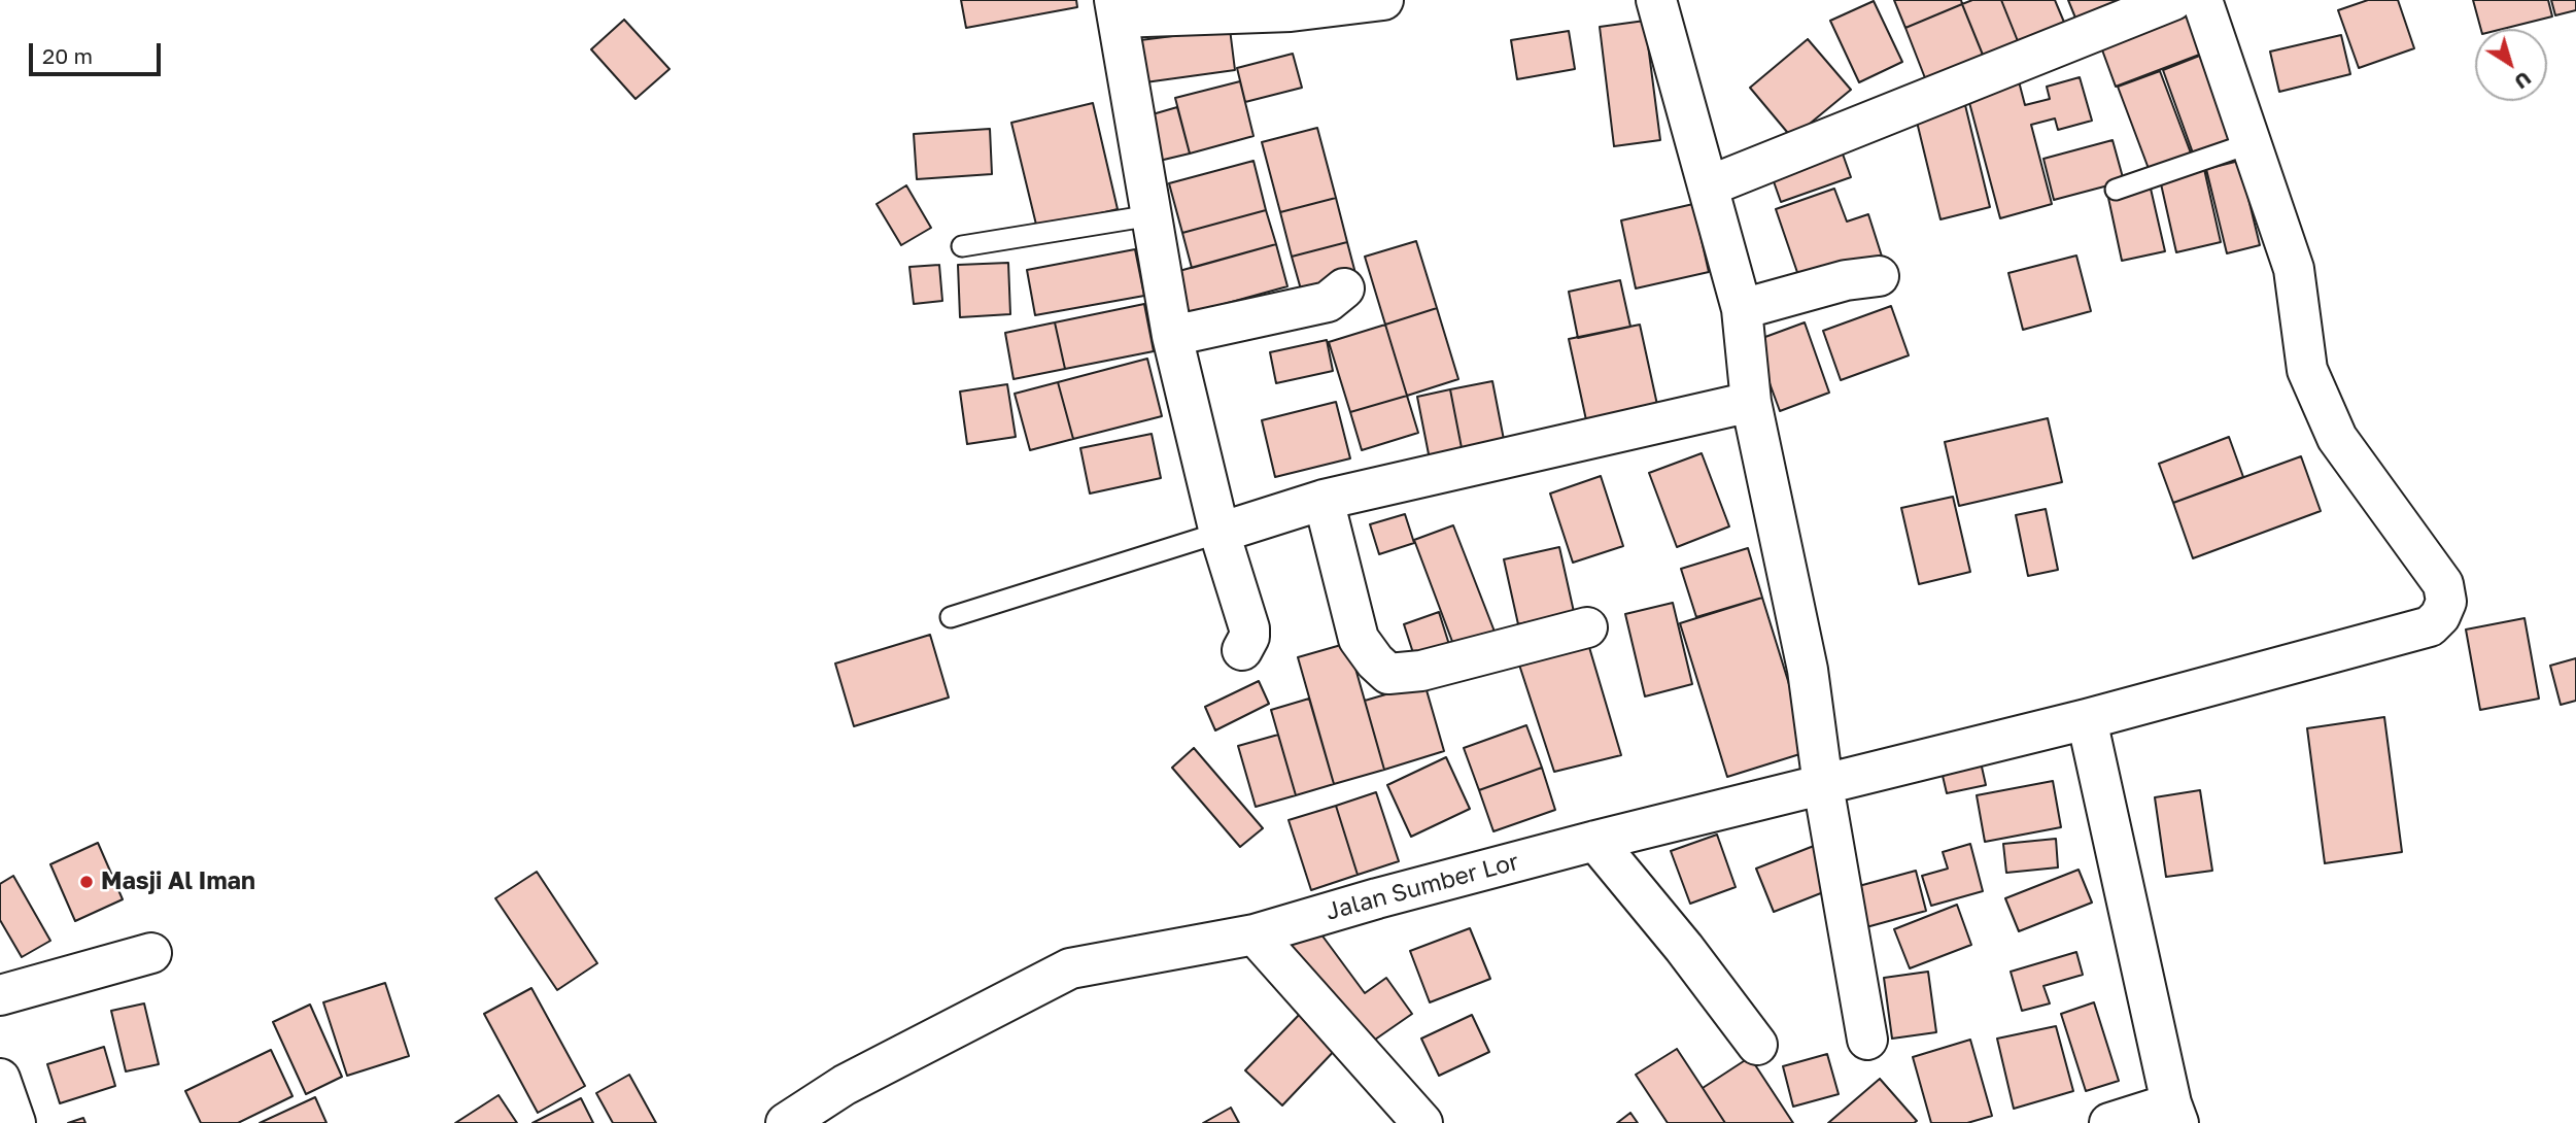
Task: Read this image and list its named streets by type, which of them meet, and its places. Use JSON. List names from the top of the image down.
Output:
{
  "streets": {
    "street": ["Jalan Sumber Lor"]
  },
  "places": ["Masji Al Iman"],
  "scale_bar": "20 m",
  "north": "bottom right"
}
